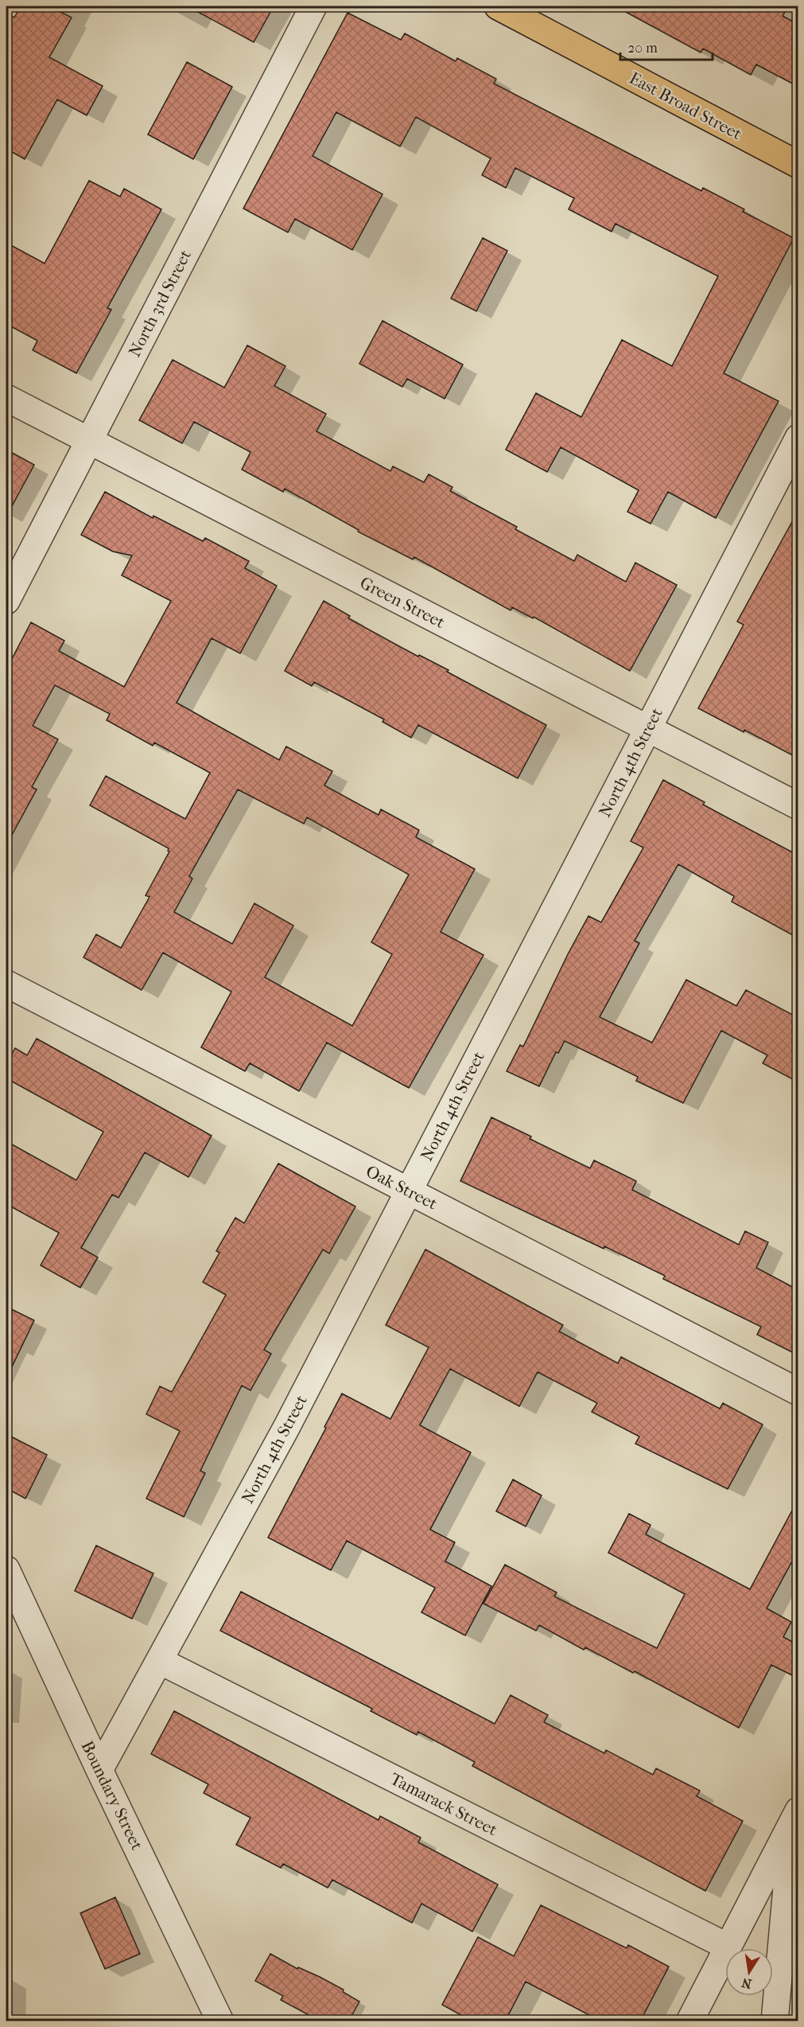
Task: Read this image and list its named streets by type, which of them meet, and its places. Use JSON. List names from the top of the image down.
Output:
{
  "streets": {
    "highway": ["East Broad Street"],
    "street": [
      "North 3rd Street",
      "Green Street",
      "North 4th Street",
      "Oak Street",
      "Boundary Street",
      "Tamarack Street"
    ]
  },
  "crossings": [
    ["North 3rd Street", "Green Street"],
    ["Green Street", "North 4th Street"],
    ["North 4th Street", "Oak Street"],
    ["North 4th Street", "Boundary Street"],
    ["North 4th Street", "Tamarack Street"]
  ],
  "scale_bar": "20 m",
  "north": "bottom"
}
